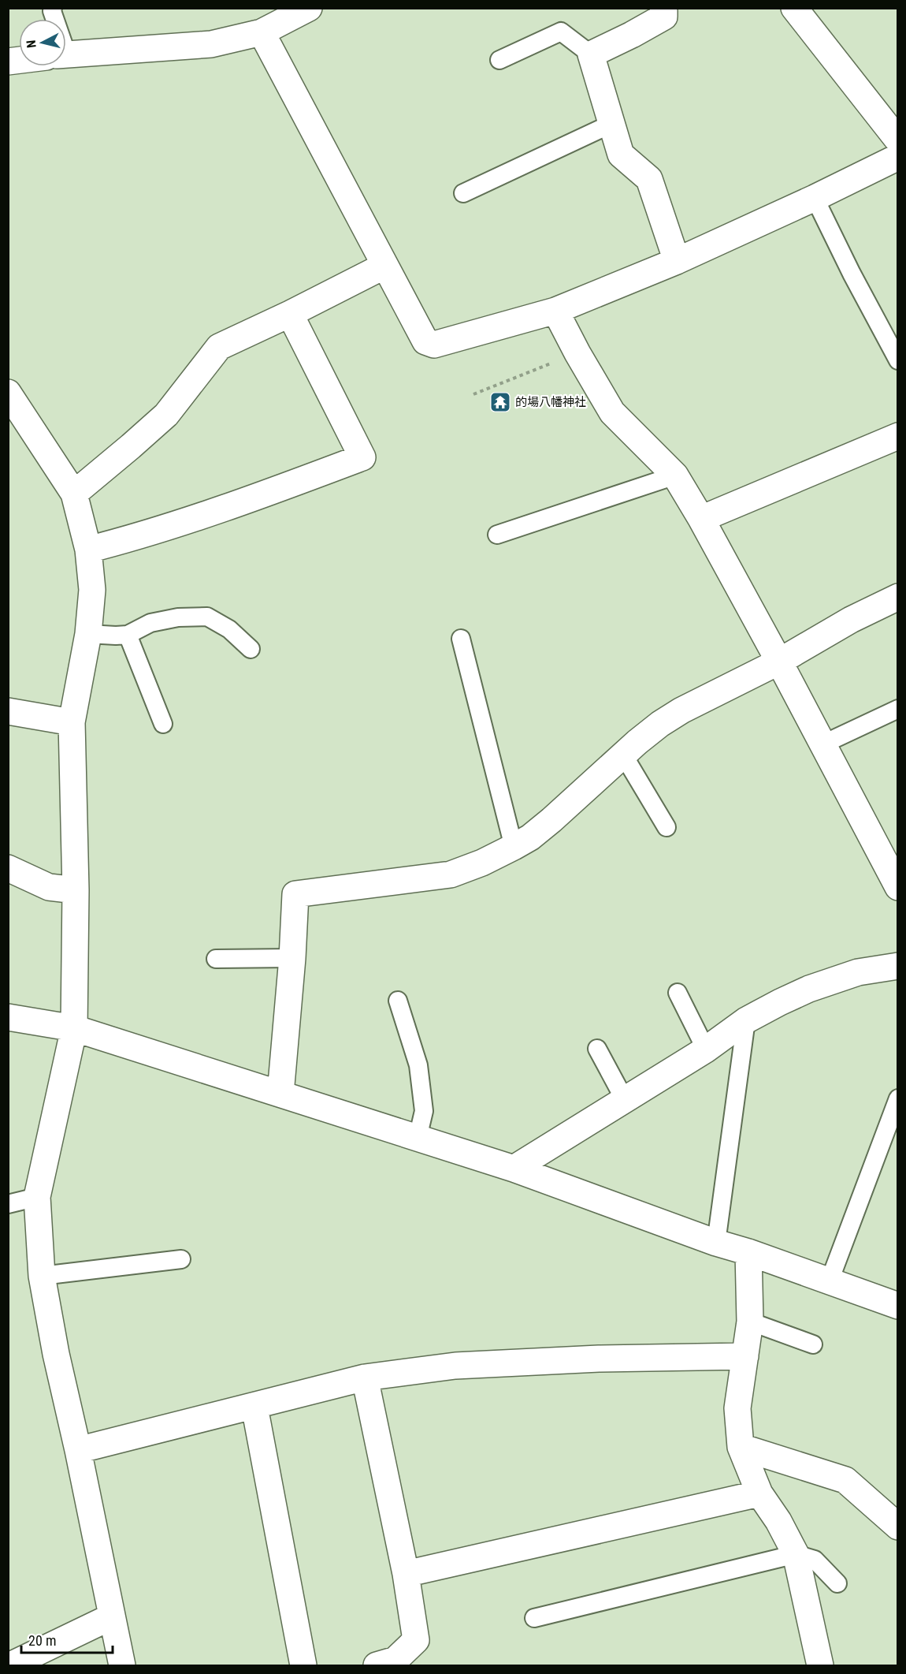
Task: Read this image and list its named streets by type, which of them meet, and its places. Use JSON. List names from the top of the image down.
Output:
{
  "places": {
    "temple": ["的場八幡神社"]
  },
  "scale_bar": "20 m",
  "north": "left"
}
